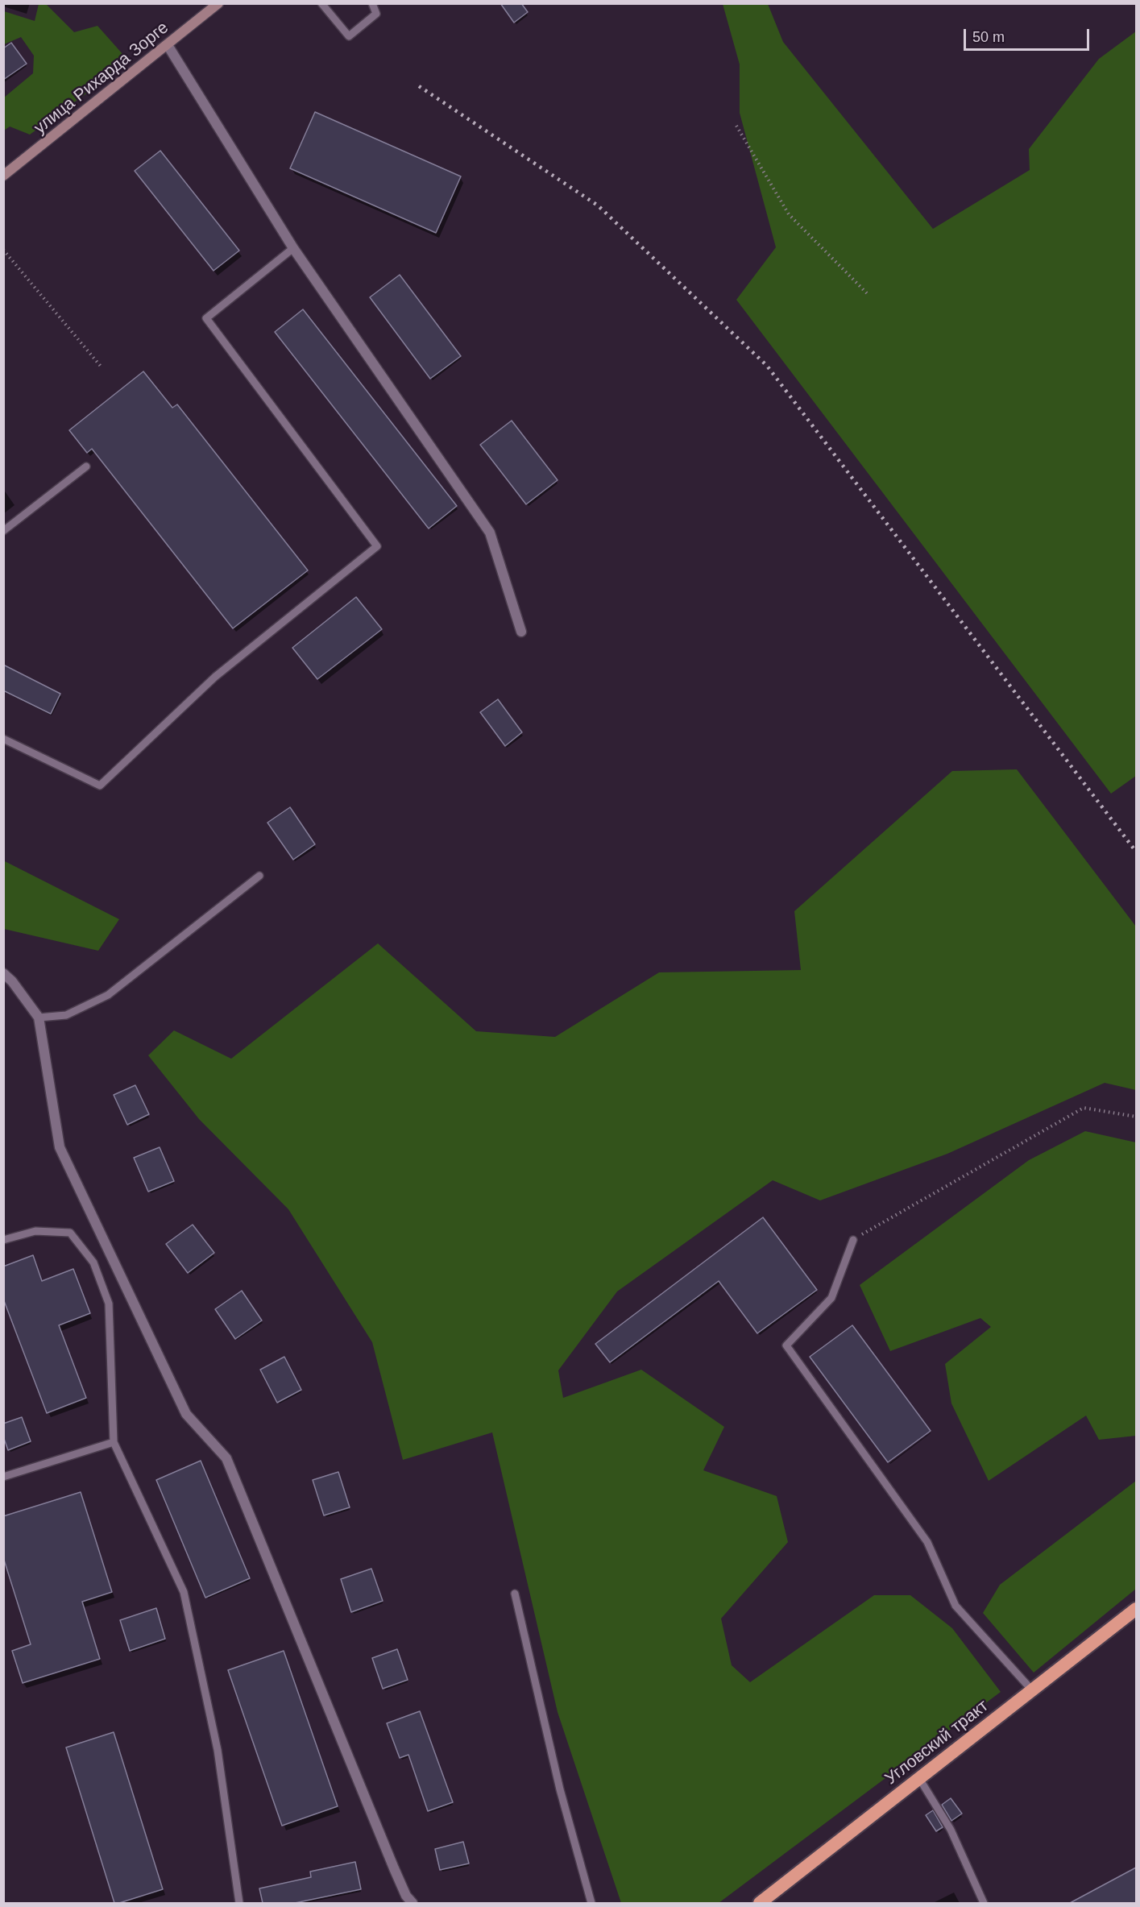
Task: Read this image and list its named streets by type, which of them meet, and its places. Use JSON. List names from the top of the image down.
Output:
{
  "streets": {
    "highway": ["Угловский тракт"],
    "main road": ["улица Рихарда Зорге"]
  },
  "scale_bar": "50 m"
}
